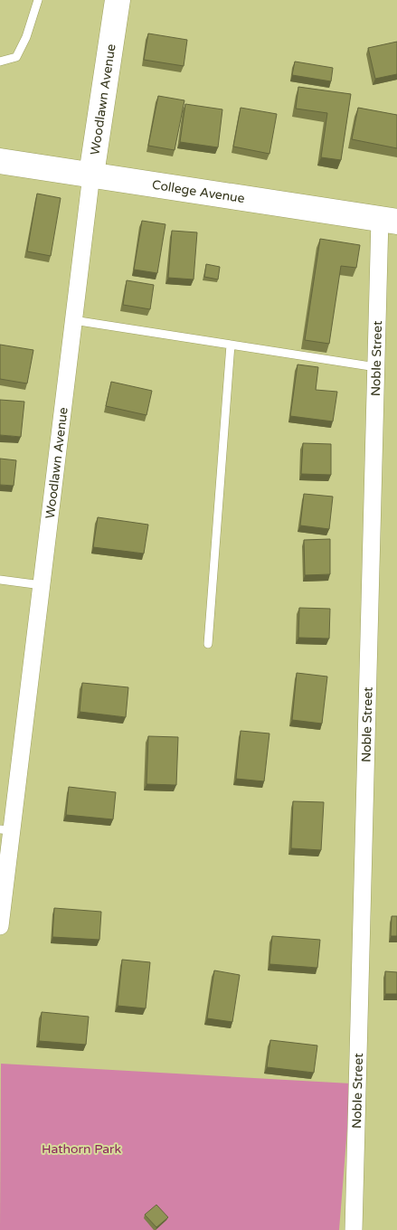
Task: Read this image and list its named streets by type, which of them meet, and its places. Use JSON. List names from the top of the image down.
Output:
{
  "streets": {
    "main road": ["Woodlawn Avenue", "College Avenue"],
    "street": ["Noble Street"]
  },
  "crossings": [
    ["Woodlawn Avenue", "College Avenue"],
    ["College Avenue", "Noble Street"]
  ],
  "parks": ["Hathorn Park"]
}
